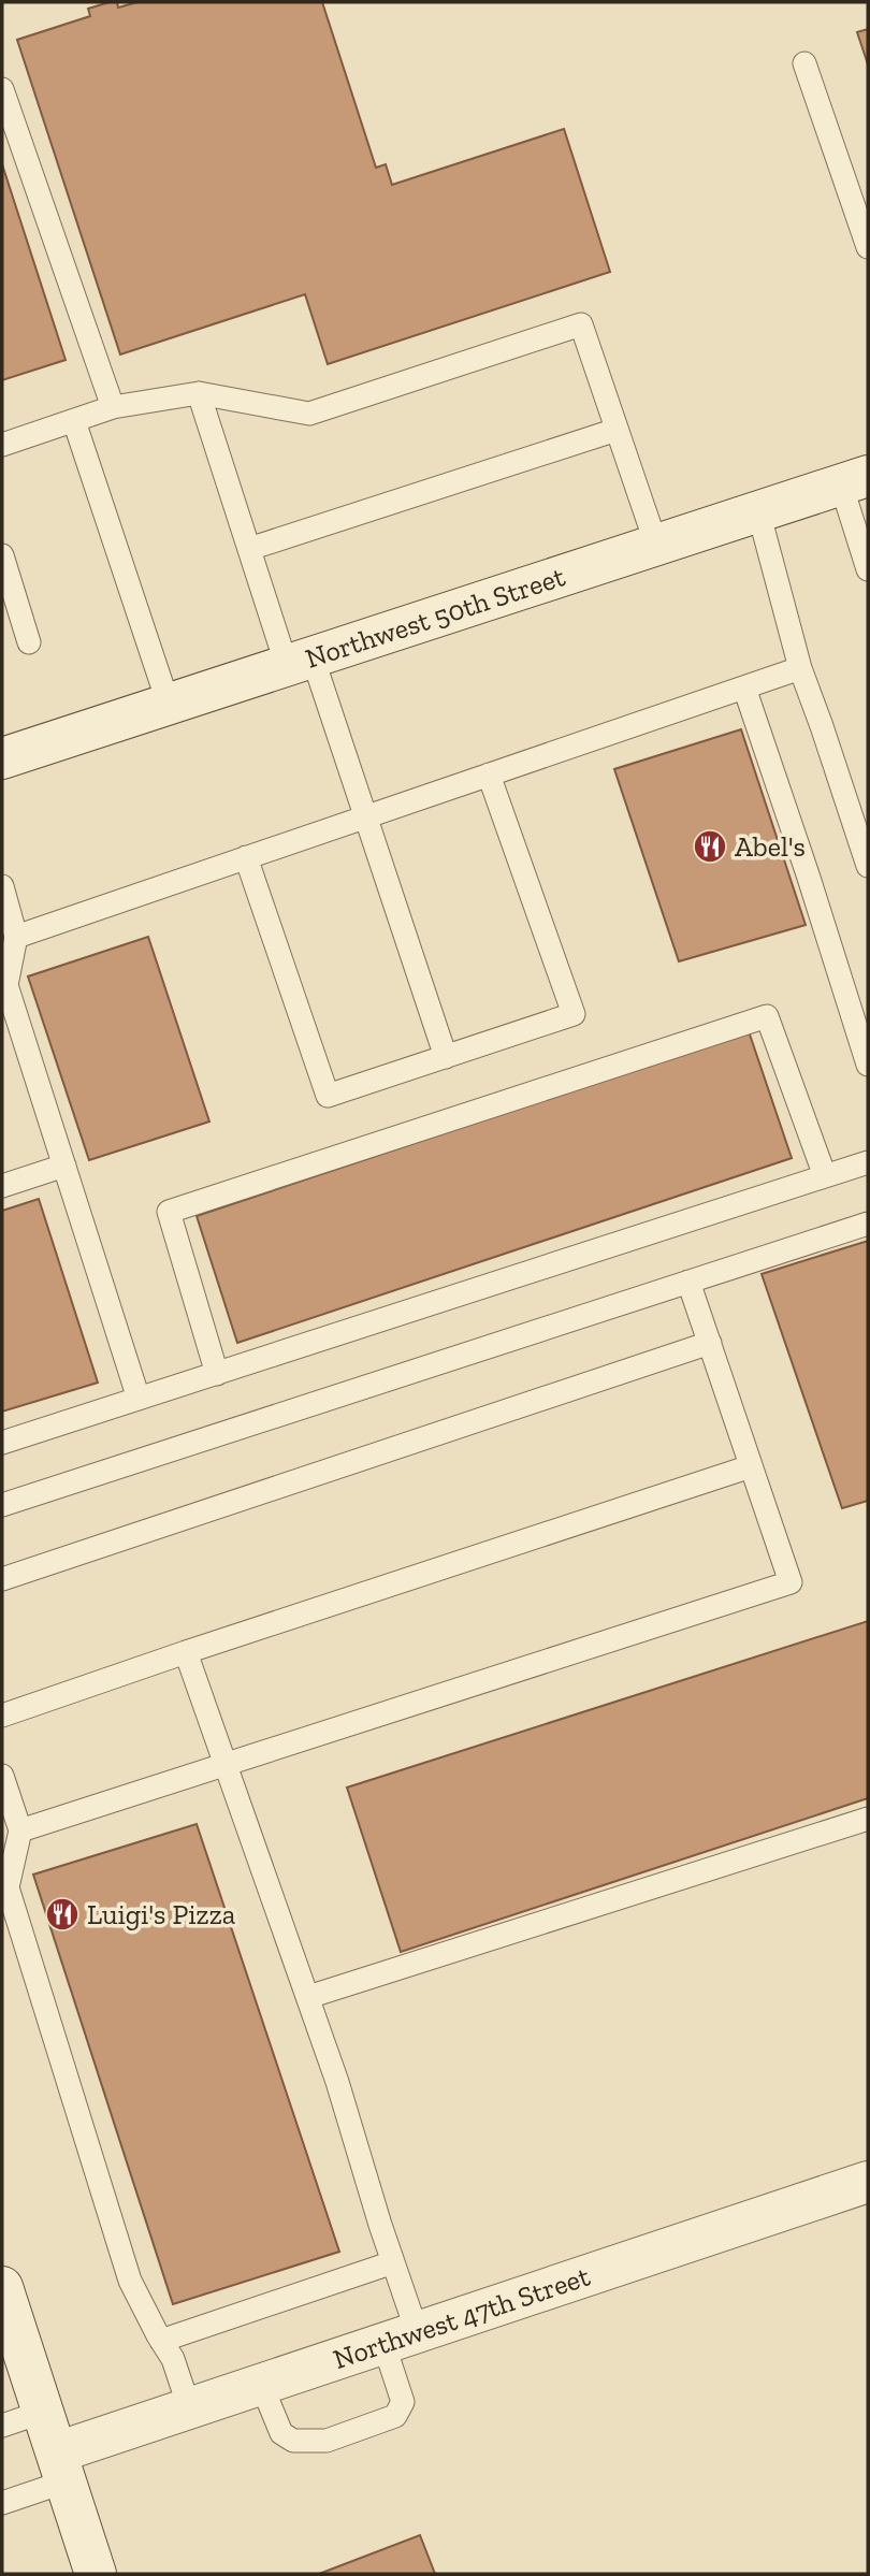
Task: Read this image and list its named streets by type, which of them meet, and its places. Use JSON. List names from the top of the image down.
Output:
{
  "streets": {
    "main road": ["Northwest 50th Street", "Northwest 47th Street"]
  },
  "places": {
    "restaurant": ["Abel's", "Luigi's Pizza"]
  }
}
